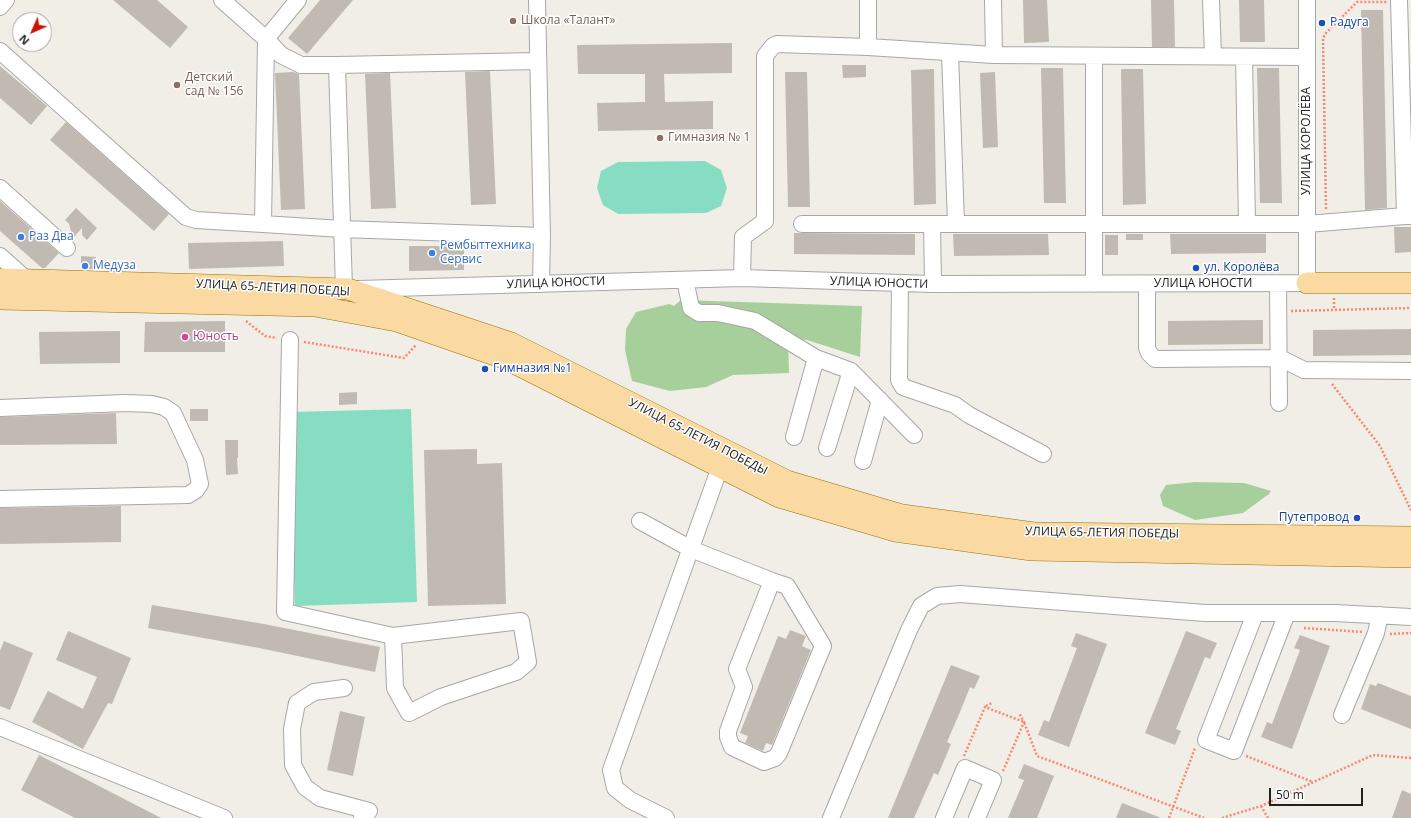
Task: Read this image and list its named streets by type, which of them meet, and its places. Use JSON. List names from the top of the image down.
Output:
{
  "streets": {
    "main road": ["УЛИЦА ЮНОСТИ", "УЛИЦА 65-ЛЕТИЯ ПОБЕДЫ"],
    "street": ["УЛИЦА КОРОЛЁВА"]
  },
  "crossings": [
    ["УЛИЦА КОРОЛЁВА", "УЛИЦА ЮНОСТИ"],
    ["УЛИЦА ЮНОСТИ", "УЛИЦА 65-ЛЕТИЯ ПОБЕДЫ"]
  ],
  "places": [
    "Школа «Талант»",
    "Радуга",
    "Детский сад № 156",
    "Гимназия № 1",
    "Раз Два",
    "Рембыттехника Сервис",
    "Медуза",
    "ул. Королёва",
    "Юность",
    "Гимназия №1",
    "Путепровод"
  ],
  "scale_bar": "50 m",
  "north": "bottom left"
}
